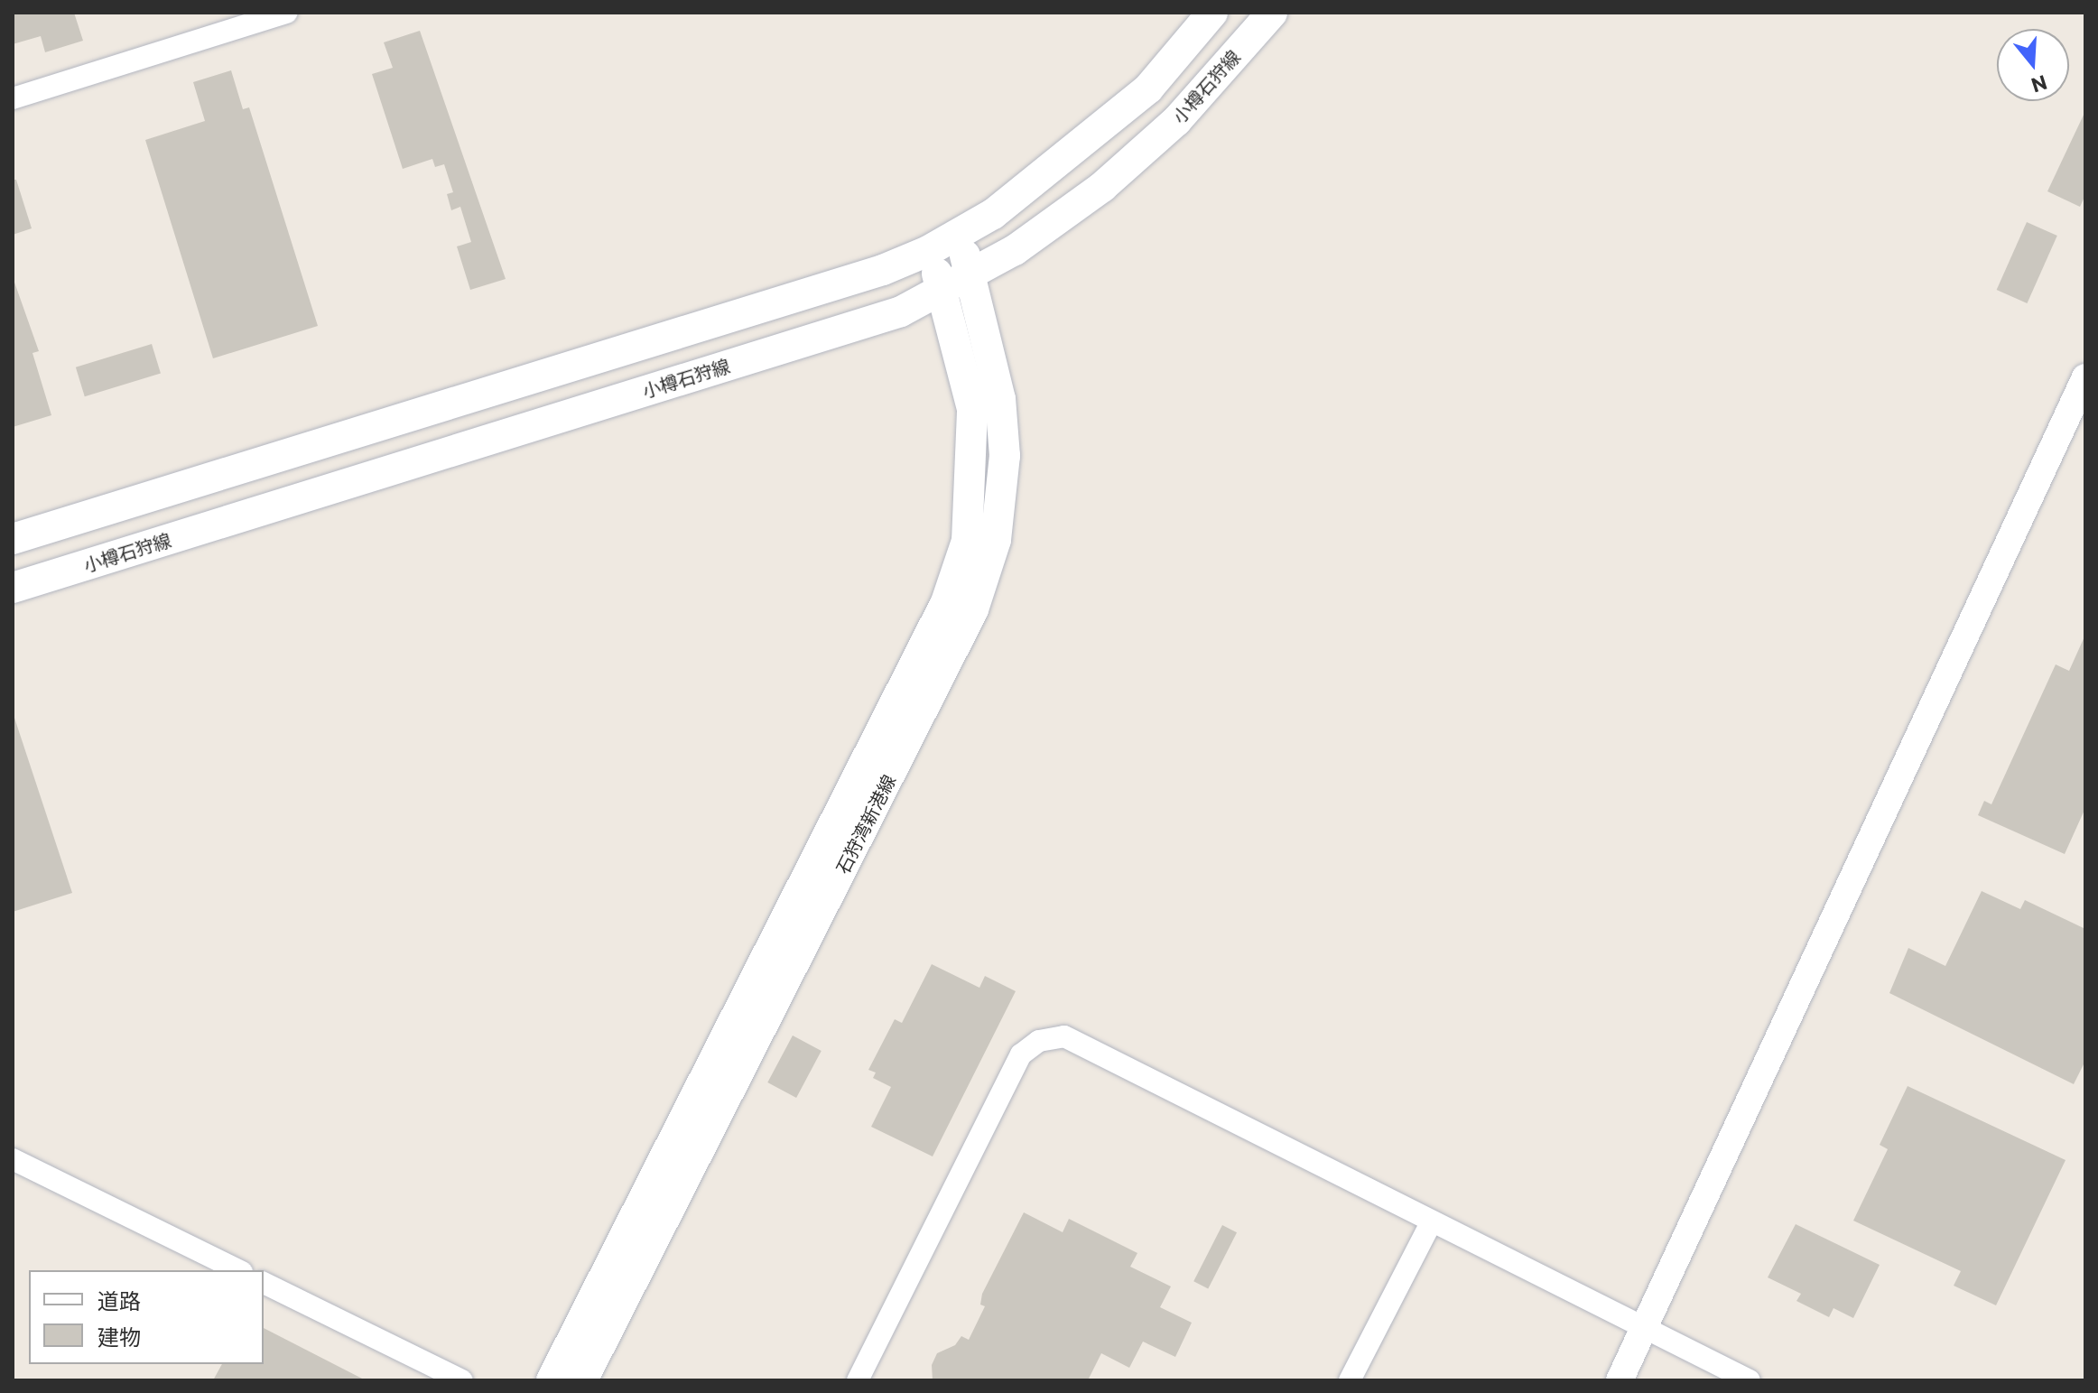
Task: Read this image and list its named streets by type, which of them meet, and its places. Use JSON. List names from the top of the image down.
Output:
{
  "streets": {
    "main road": ["小樽石狩線", "石狩湾新港線"]
  },
  "crossings": [
    ["小樽石狩線", "石狩湾新港線"]
  ],
  "legend": ["道路", "建物"],
  "north": "bottom"
}
